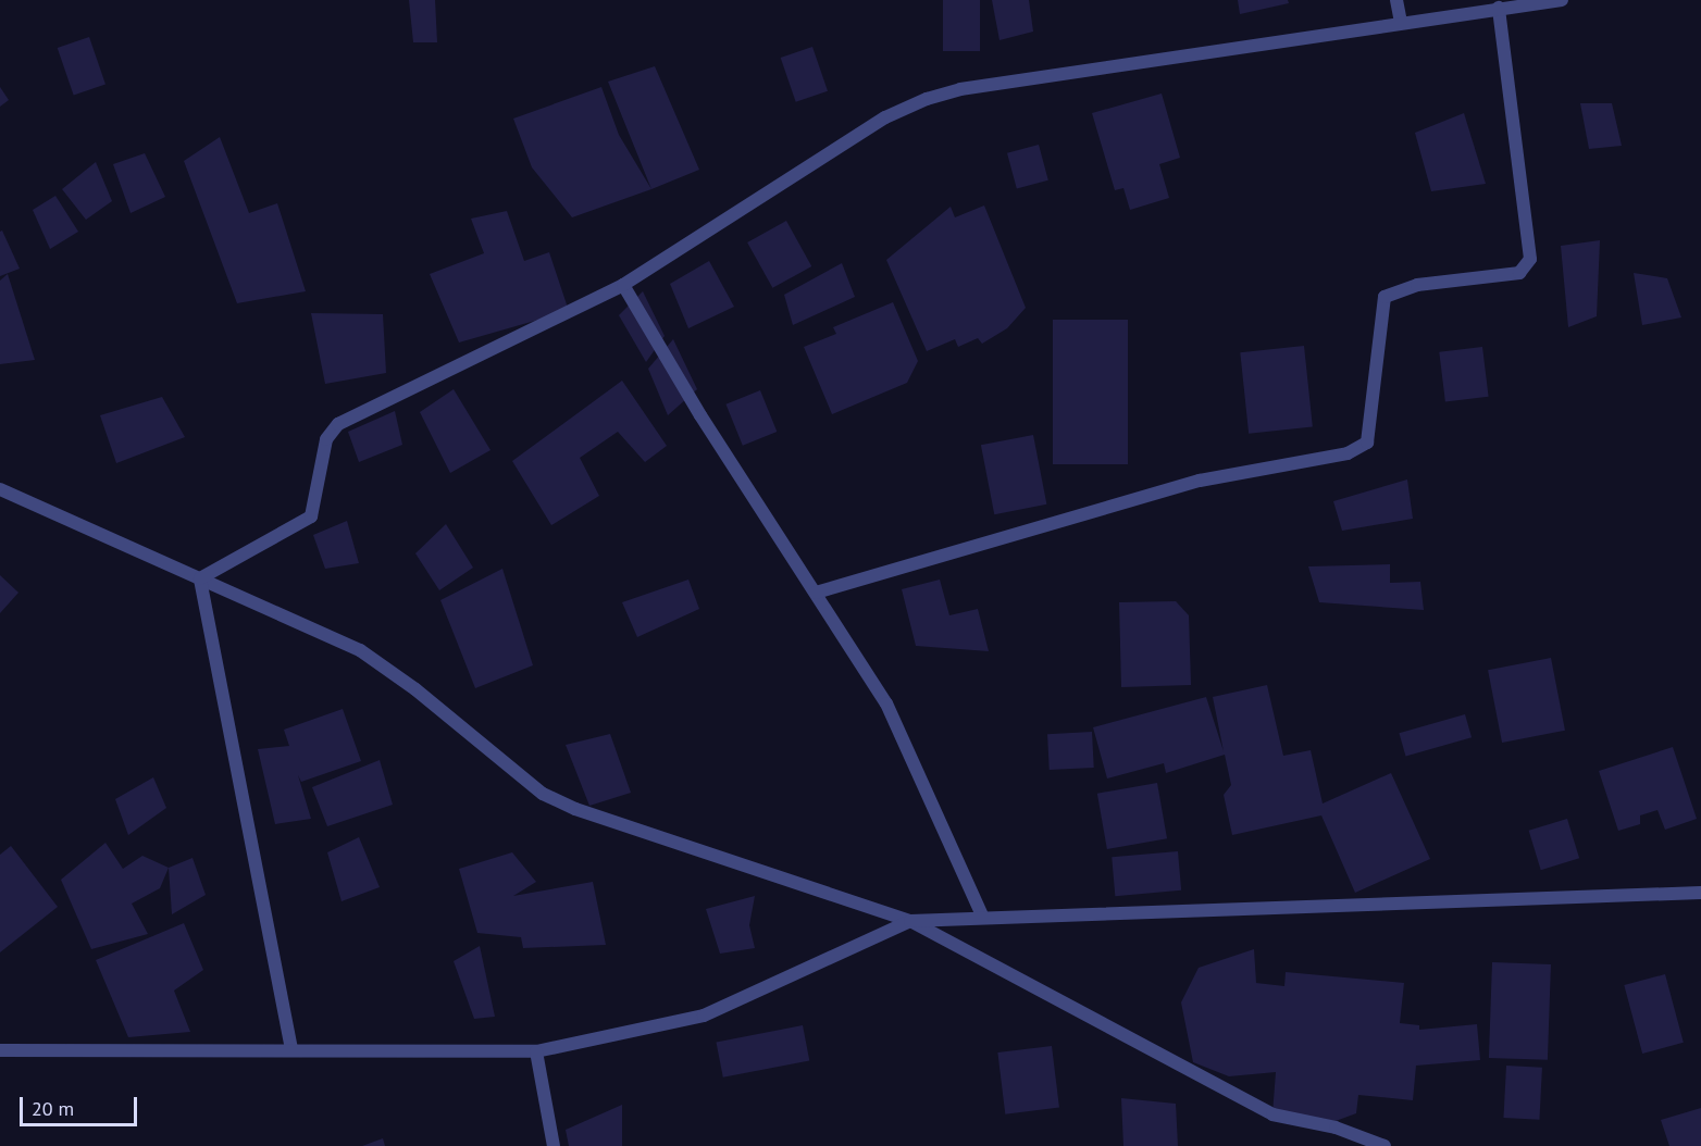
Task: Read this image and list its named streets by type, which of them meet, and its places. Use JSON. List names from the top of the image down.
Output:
{
  "scale_bar": "20 m"
}
